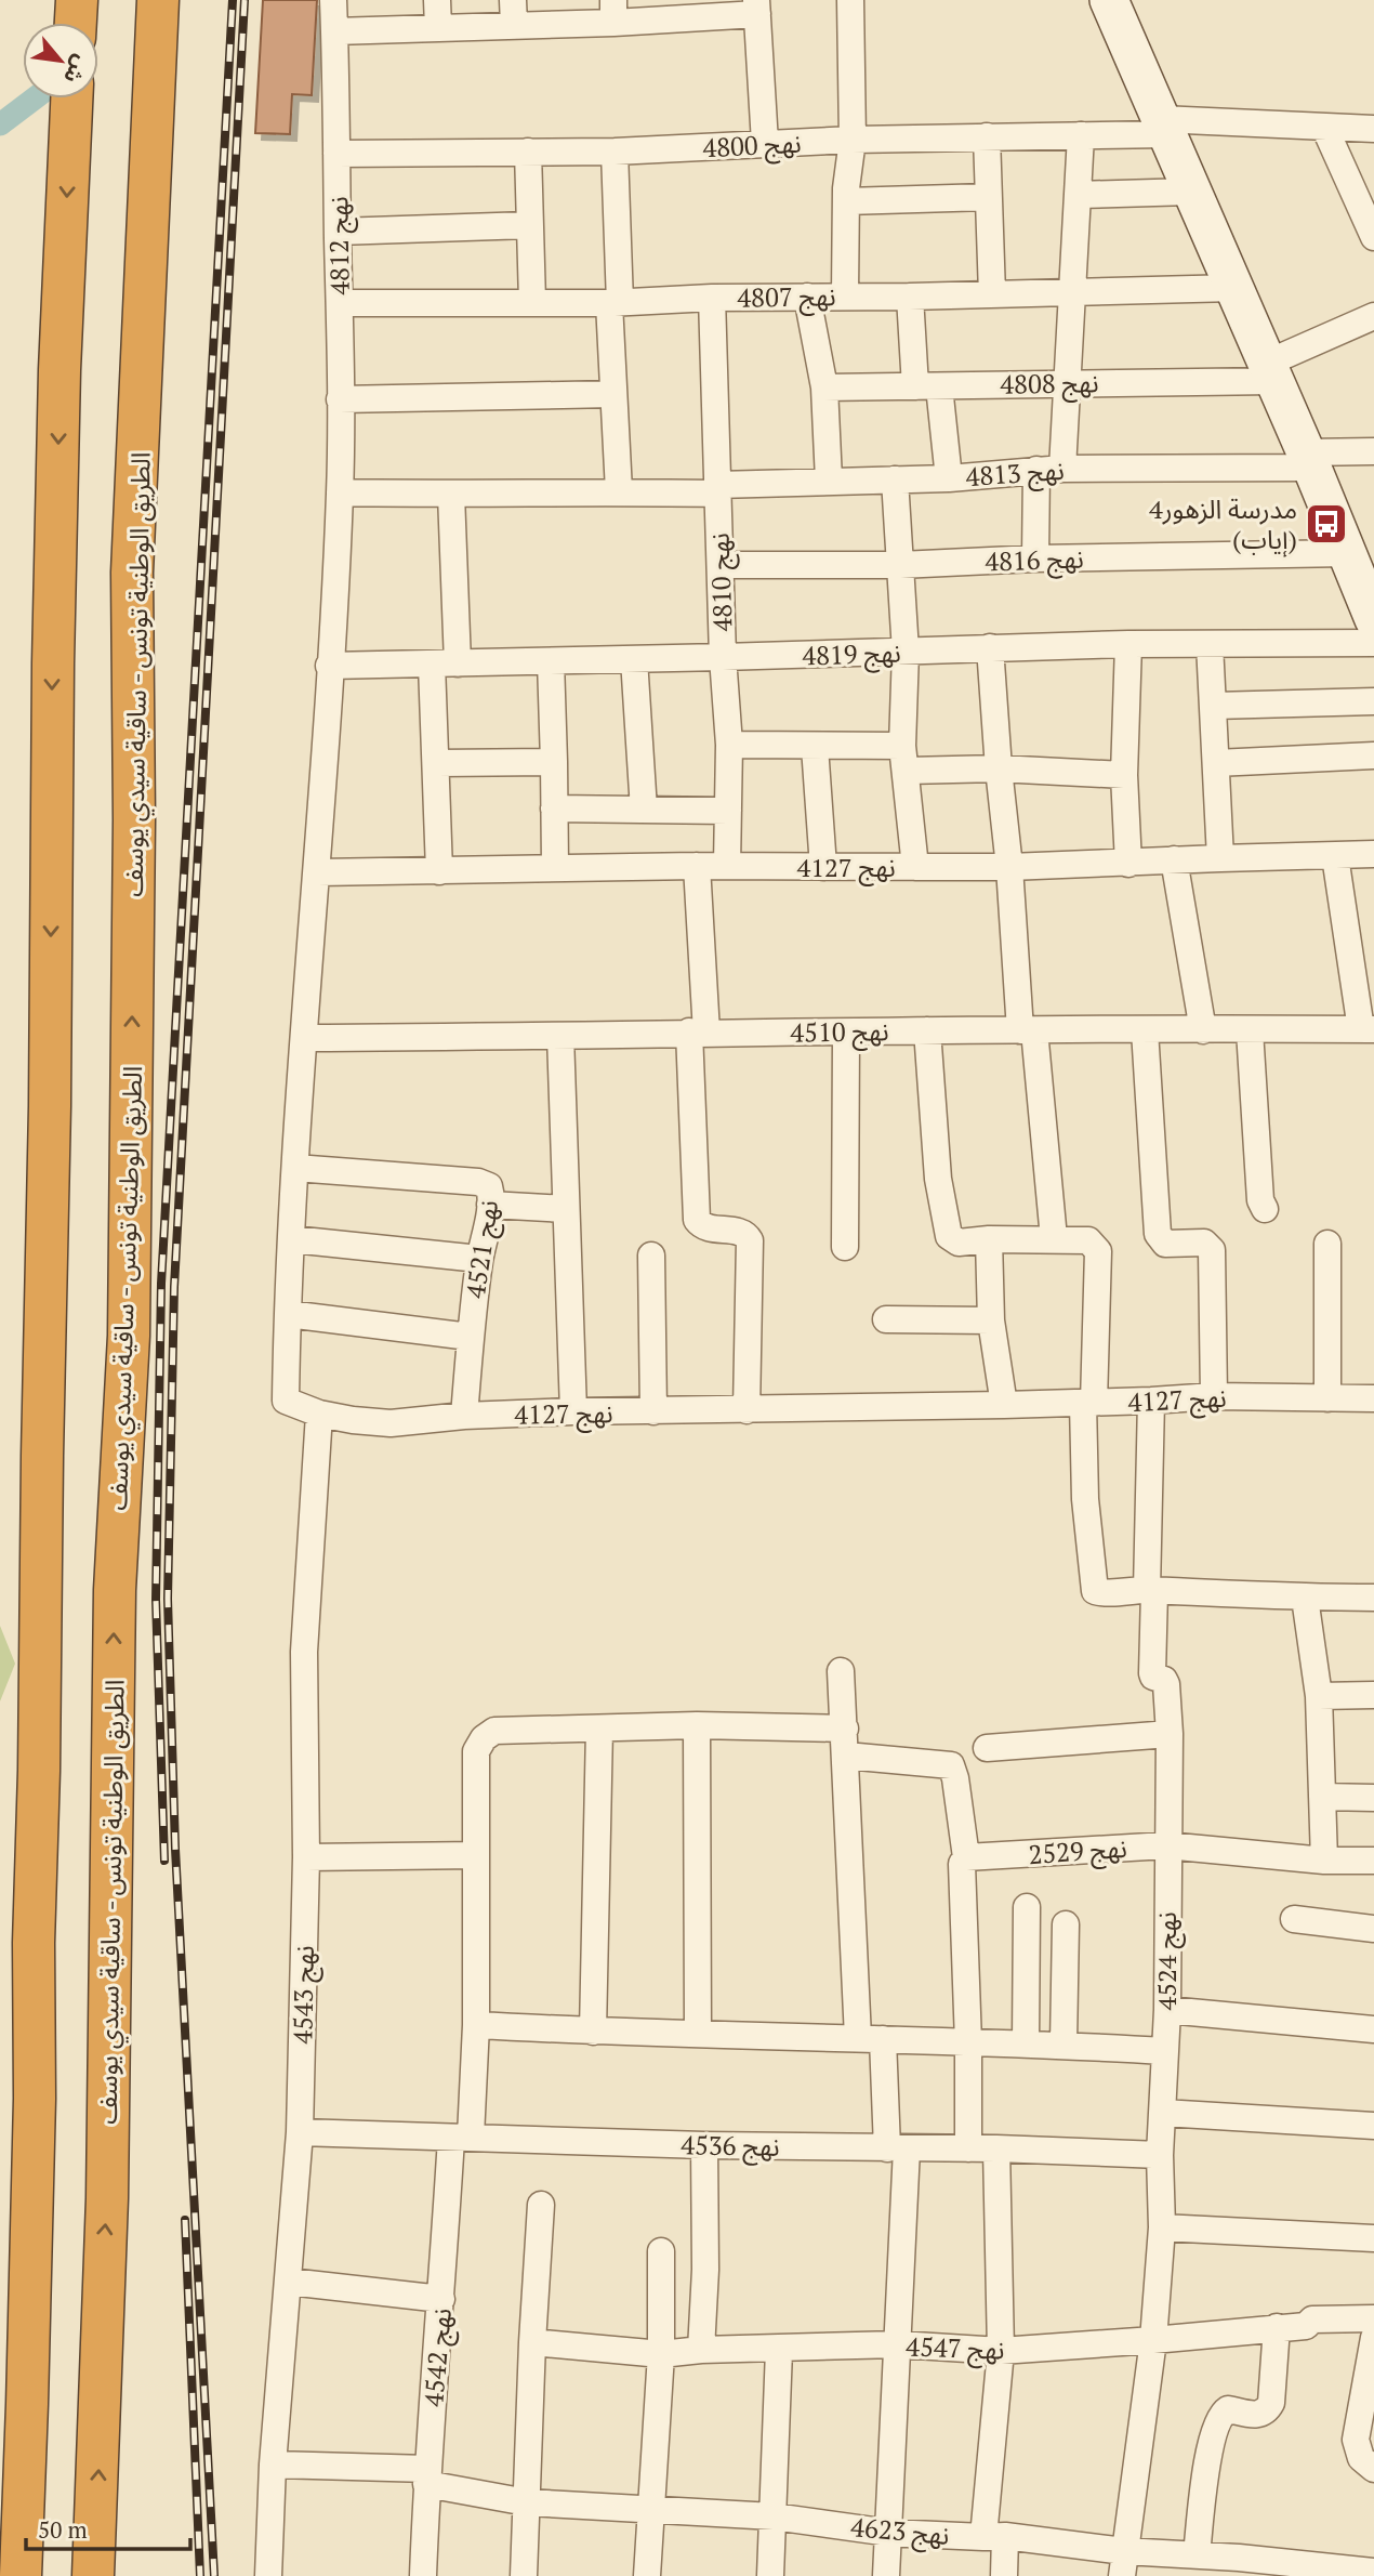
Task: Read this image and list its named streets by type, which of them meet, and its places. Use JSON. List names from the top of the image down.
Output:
{
  "streets": {
    "highway": ["الطريق الوطنية تونس - ساقية سيدي يوسف"],
    "street": [
      "نهج 4800",
      "نهج 4812",
      "نهج 4807",
      "نهج 4808",
      "نهج 4813",
      "نهج 4816",
      "نهج 4810",
      "نهج 4819",
      "نهج 4127",
      "نهج 4510",
      "نهج 4521",
      "نهج 2529",
      "نهج 4524",
      "نهج 4543",
      "نهج 4536",
      "نهج 4547",
      "نهج 4542",
      "نهج 4623"
    ]
  },
  "crossings": [
    ["نهج 4800", "نهج 4812"],
    ["نهج 4812", "نهج 4807"],
    ["نهج 4812", "نهج 4813"],
    ["نهج 4812", "نهج 4127"],
    ["نهج 4807", "نهج 4810"],
    ["نهج 4813", "نهج 4810"],
    ["نهج 4813", "نهج 4127"],
    ["نهج 4816", "نهج 4810"],
    ["نهج 4810", "نهج 4819"],
    ["نهج 4810", "نهج 4127"],
    ["نهج 4819", "نهج 4127"],
    ["نهج 4127", "نهج 4510"],
    ["نهج 4127", "نهج 4521"],
    ["نهج 4127", "نهج 4543"],
    ["نهج 2529", "نهج 4524"],
    ["نهج 4524", "نهج 4536"],
    ["نهج 4524", "نهج 4547"],
    ["نهج 4524", "نهج 4623"],
    ["نهج 4543", "نهج 4536"],
    ["نهج 4543", "نهج 4623"],
    ["نهج 4536", "نهج 4542"],
    ["نهج 4542", "نهج 4623"]
  ],
  "places": {
    "bus stop": ["مدرسة الزهور4 (إياب)"]
  },
  "scale_bar": "50 m",
  "north": "bottom right"
}
